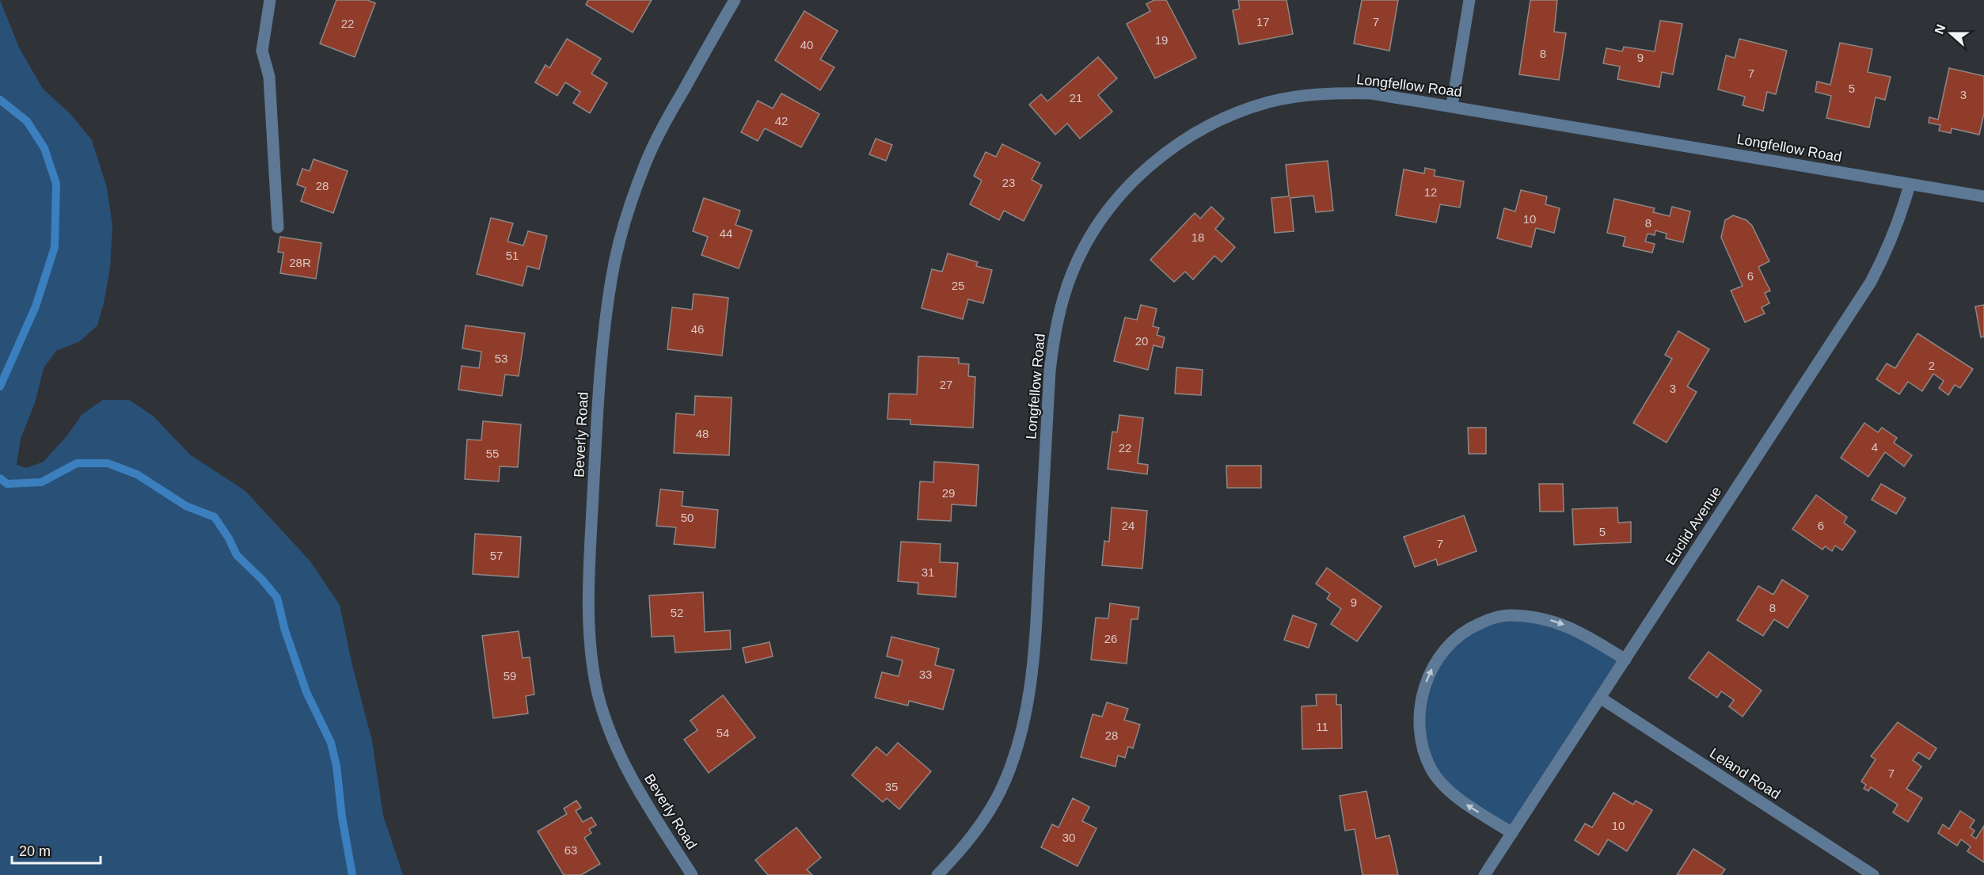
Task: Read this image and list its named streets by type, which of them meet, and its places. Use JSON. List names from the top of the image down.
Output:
{
  "streets": {
    "street": [
      "Longfellow Road",
      "Beverly Road",
      "Euclid Avenue",
      "Leland Road"
    ]
  },
  "crossings": [
    ["Longfellow Road", "Euclid Avenue"],
    ["Euclid Avenue", "Leland Road"]
  ],
  "house_numbers": [
    "17",
    "7",
    "22",
    "19",
    "40",
    "8",
    "9",
    "7",
    "5",
    "3",
    "21",
    "42",
    "23",
    "28",
    "12",
    "10",
    "8",
    "44",
    "18",
    "51",
    "28R",
    "6",
    "25",
    "46",
    "20",
    "53",
    "2",
    "27",
    "3",
    "48",
    "4",
    "22",
    "55",
    "29",
    "50",
    "24",
    "6",
    "5",
    "7",
    "57",
    "31",
    "9",
    "8",
    "52",
    "26",
    "33",
    "59",
    "11",
    "54",
    "28",
    "7",
    "35",
    "10",
    "30",
    "63"
  ],
  "scale_bar": "20 m",
  "north": "left"
}
